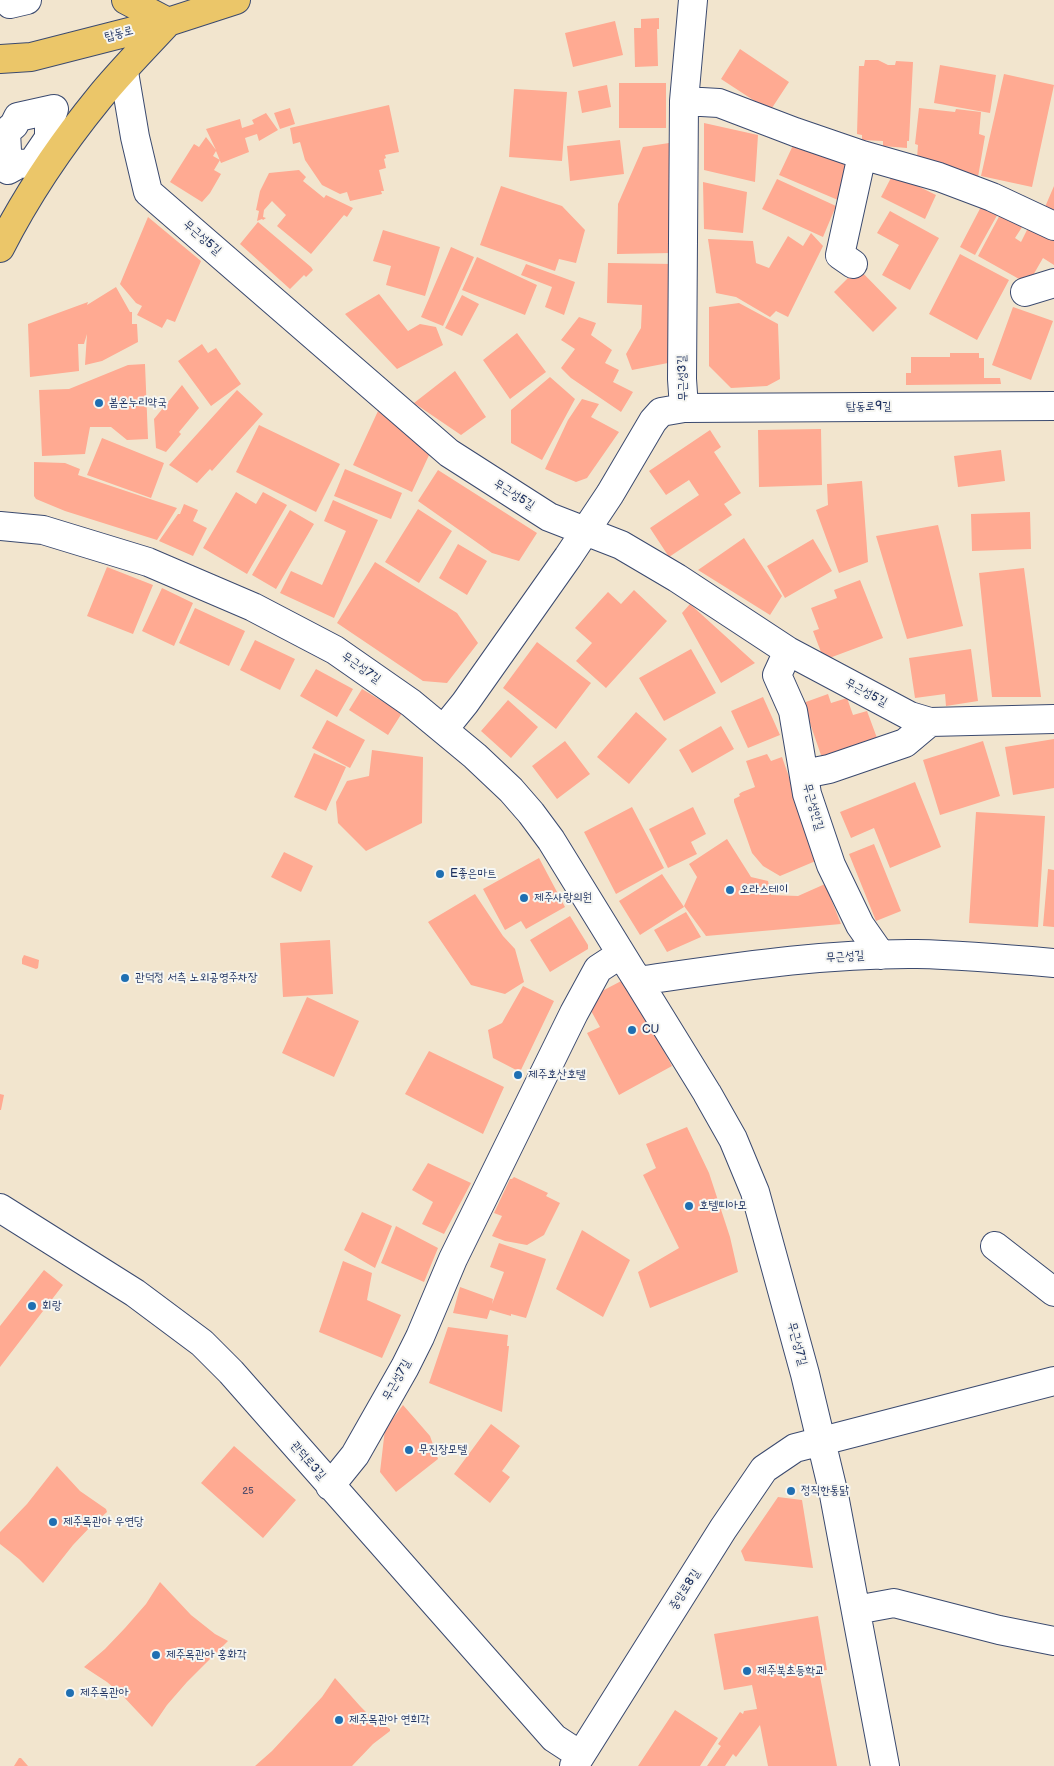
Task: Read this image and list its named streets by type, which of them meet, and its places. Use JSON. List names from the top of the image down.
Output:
{
  "streets": {
    "main road": ["탑동로"],
    "street": [
      "무근성5길",
      "무근성3길",
      "탑동로9길",
      "무근성7길",
      "무근성안길",
      "무근성길",
      "관덕로3길",
      "중앙로8길"
    ]
  },
  "crossings": [
    ["무근성5길", "무근성3길"],
    ["무근성5길", "무근성안길"],
    ["무근성3길", "탑동로9길"],
    ["무근성3길", "무근성7길"],
    ["무근성7길", "무근성길"],
    ["무근성7길", "관덕로3길"],
    ["무근성7길", "중앙로8길"],
    ["무근성안길", "무근성길"],
    ["관덕로3길", "중앙로8길"]
  ],
  "places": [
    "봄온누리약국",
    "E좋은마트",
    "오라스테이",
    "제주사랑의원",
    "관덕정 서측 노외공영주차장",
    "CU",
    "제주호산호텔",
    "호텔띠아모",
    "회랑",
    "무진장모텔",
    "정직한통닭",
    "제주목관아 우연당",
    "제주목관아 홍화각",
    "제주북초등학교",
    "제주목관아",
    "제주목관아 연희각"
  ],
  "house_numbers": ["25"]
}
